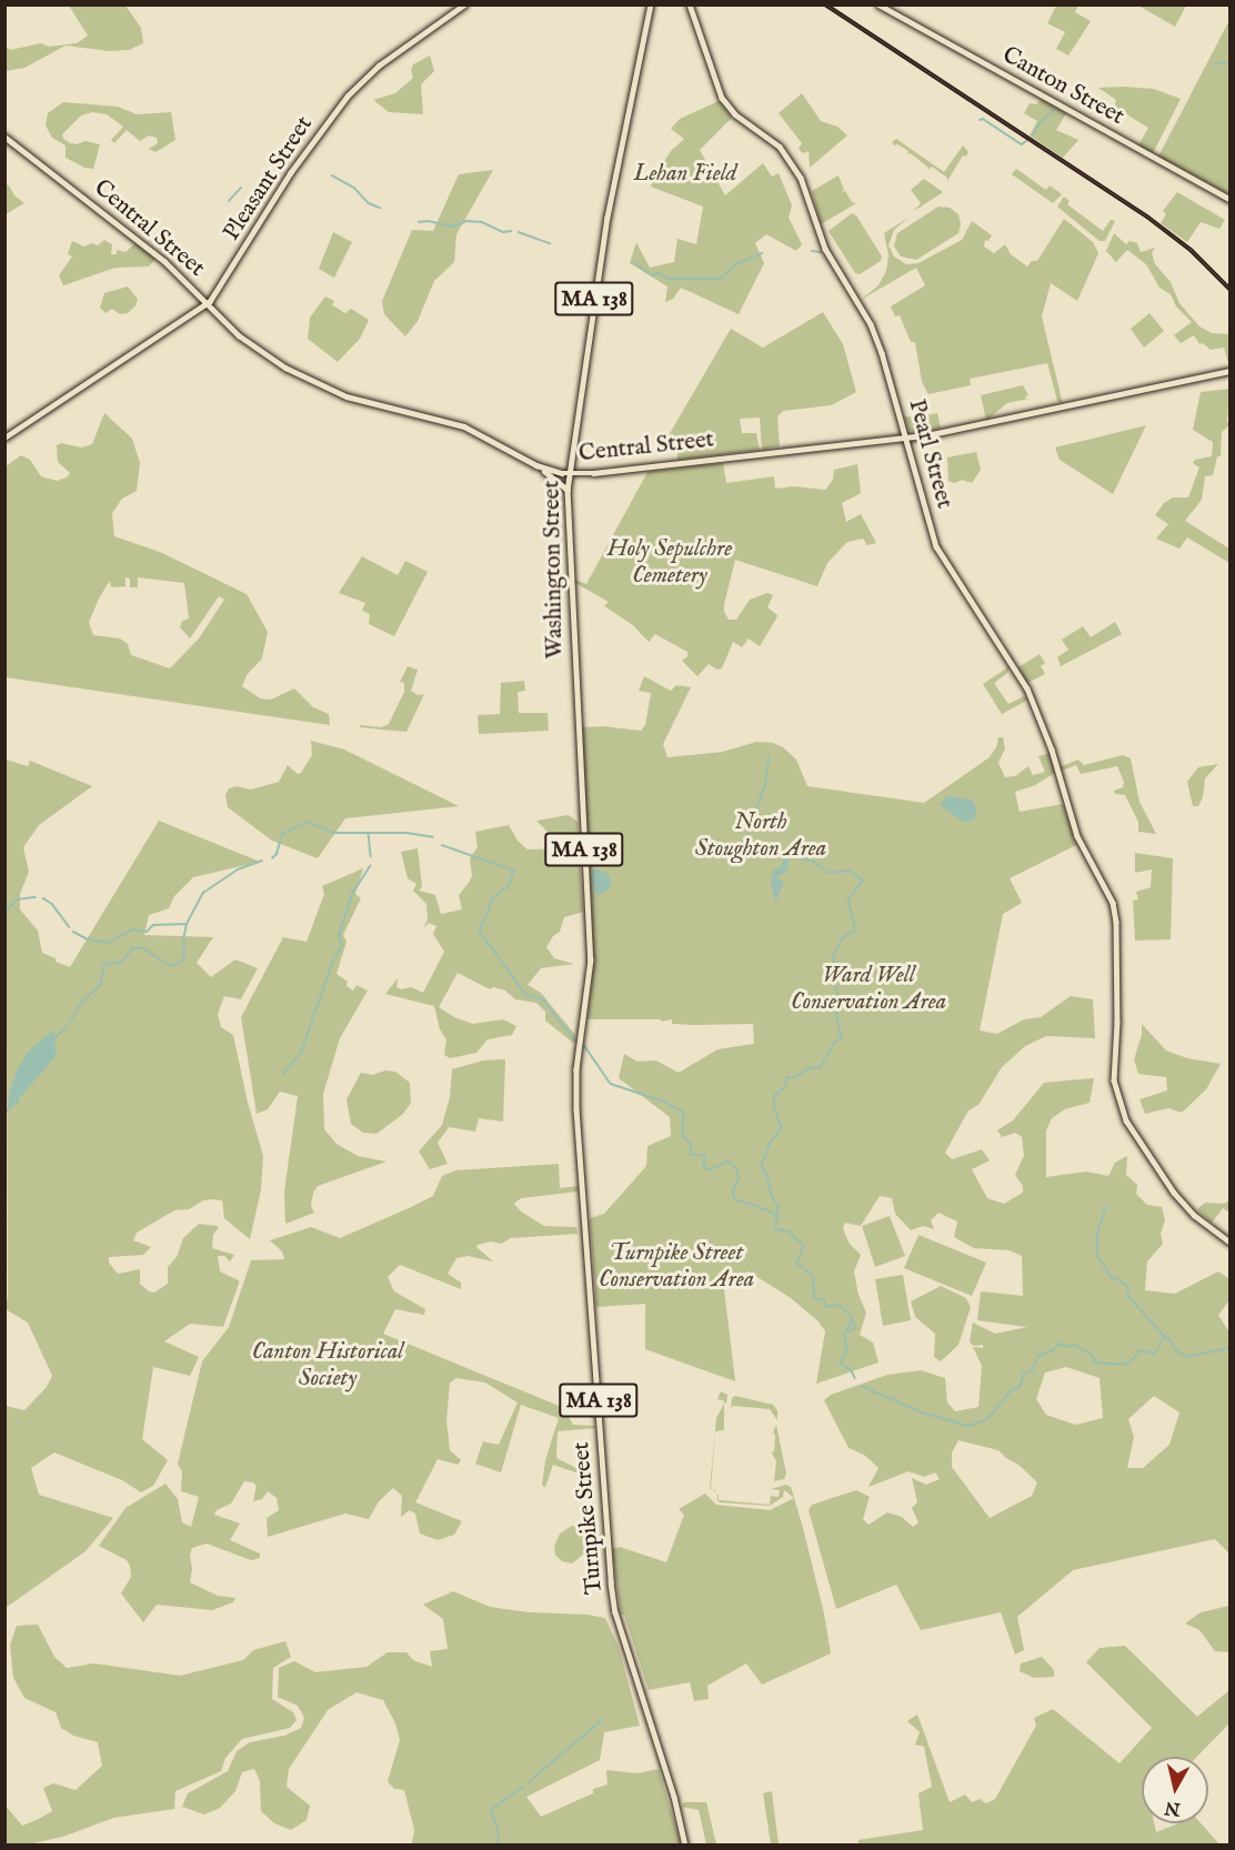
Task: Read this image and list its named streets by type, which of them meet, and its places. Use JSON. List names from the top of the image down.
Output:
{
  "streets": {
    "main road": [
      "Canton Street",
      "Pleasant Street",
      "Central Street",
      "MA 138",
      "Pearl Street",
      "Washington Street",
      "Turnpike Street"
    ]
  },
  "crossings": [
    ["Pleasant Street", "Central Street"],
    ["Central Street", "Pearl Street"],
    ["Central Street", "Washington Street"],
    ["Washington Street", "Turnpike Street"]
  ],
  "parks": [
    "Lehan Field",
    "Holy Sepulchre Cemetery",
    "North Stoughton Area",
    "Ward Well Conservation Area",
    "Turnpike Street Conservation Area",
    "Canton Historical Society"
  ],
  "north": "bottom"
}
